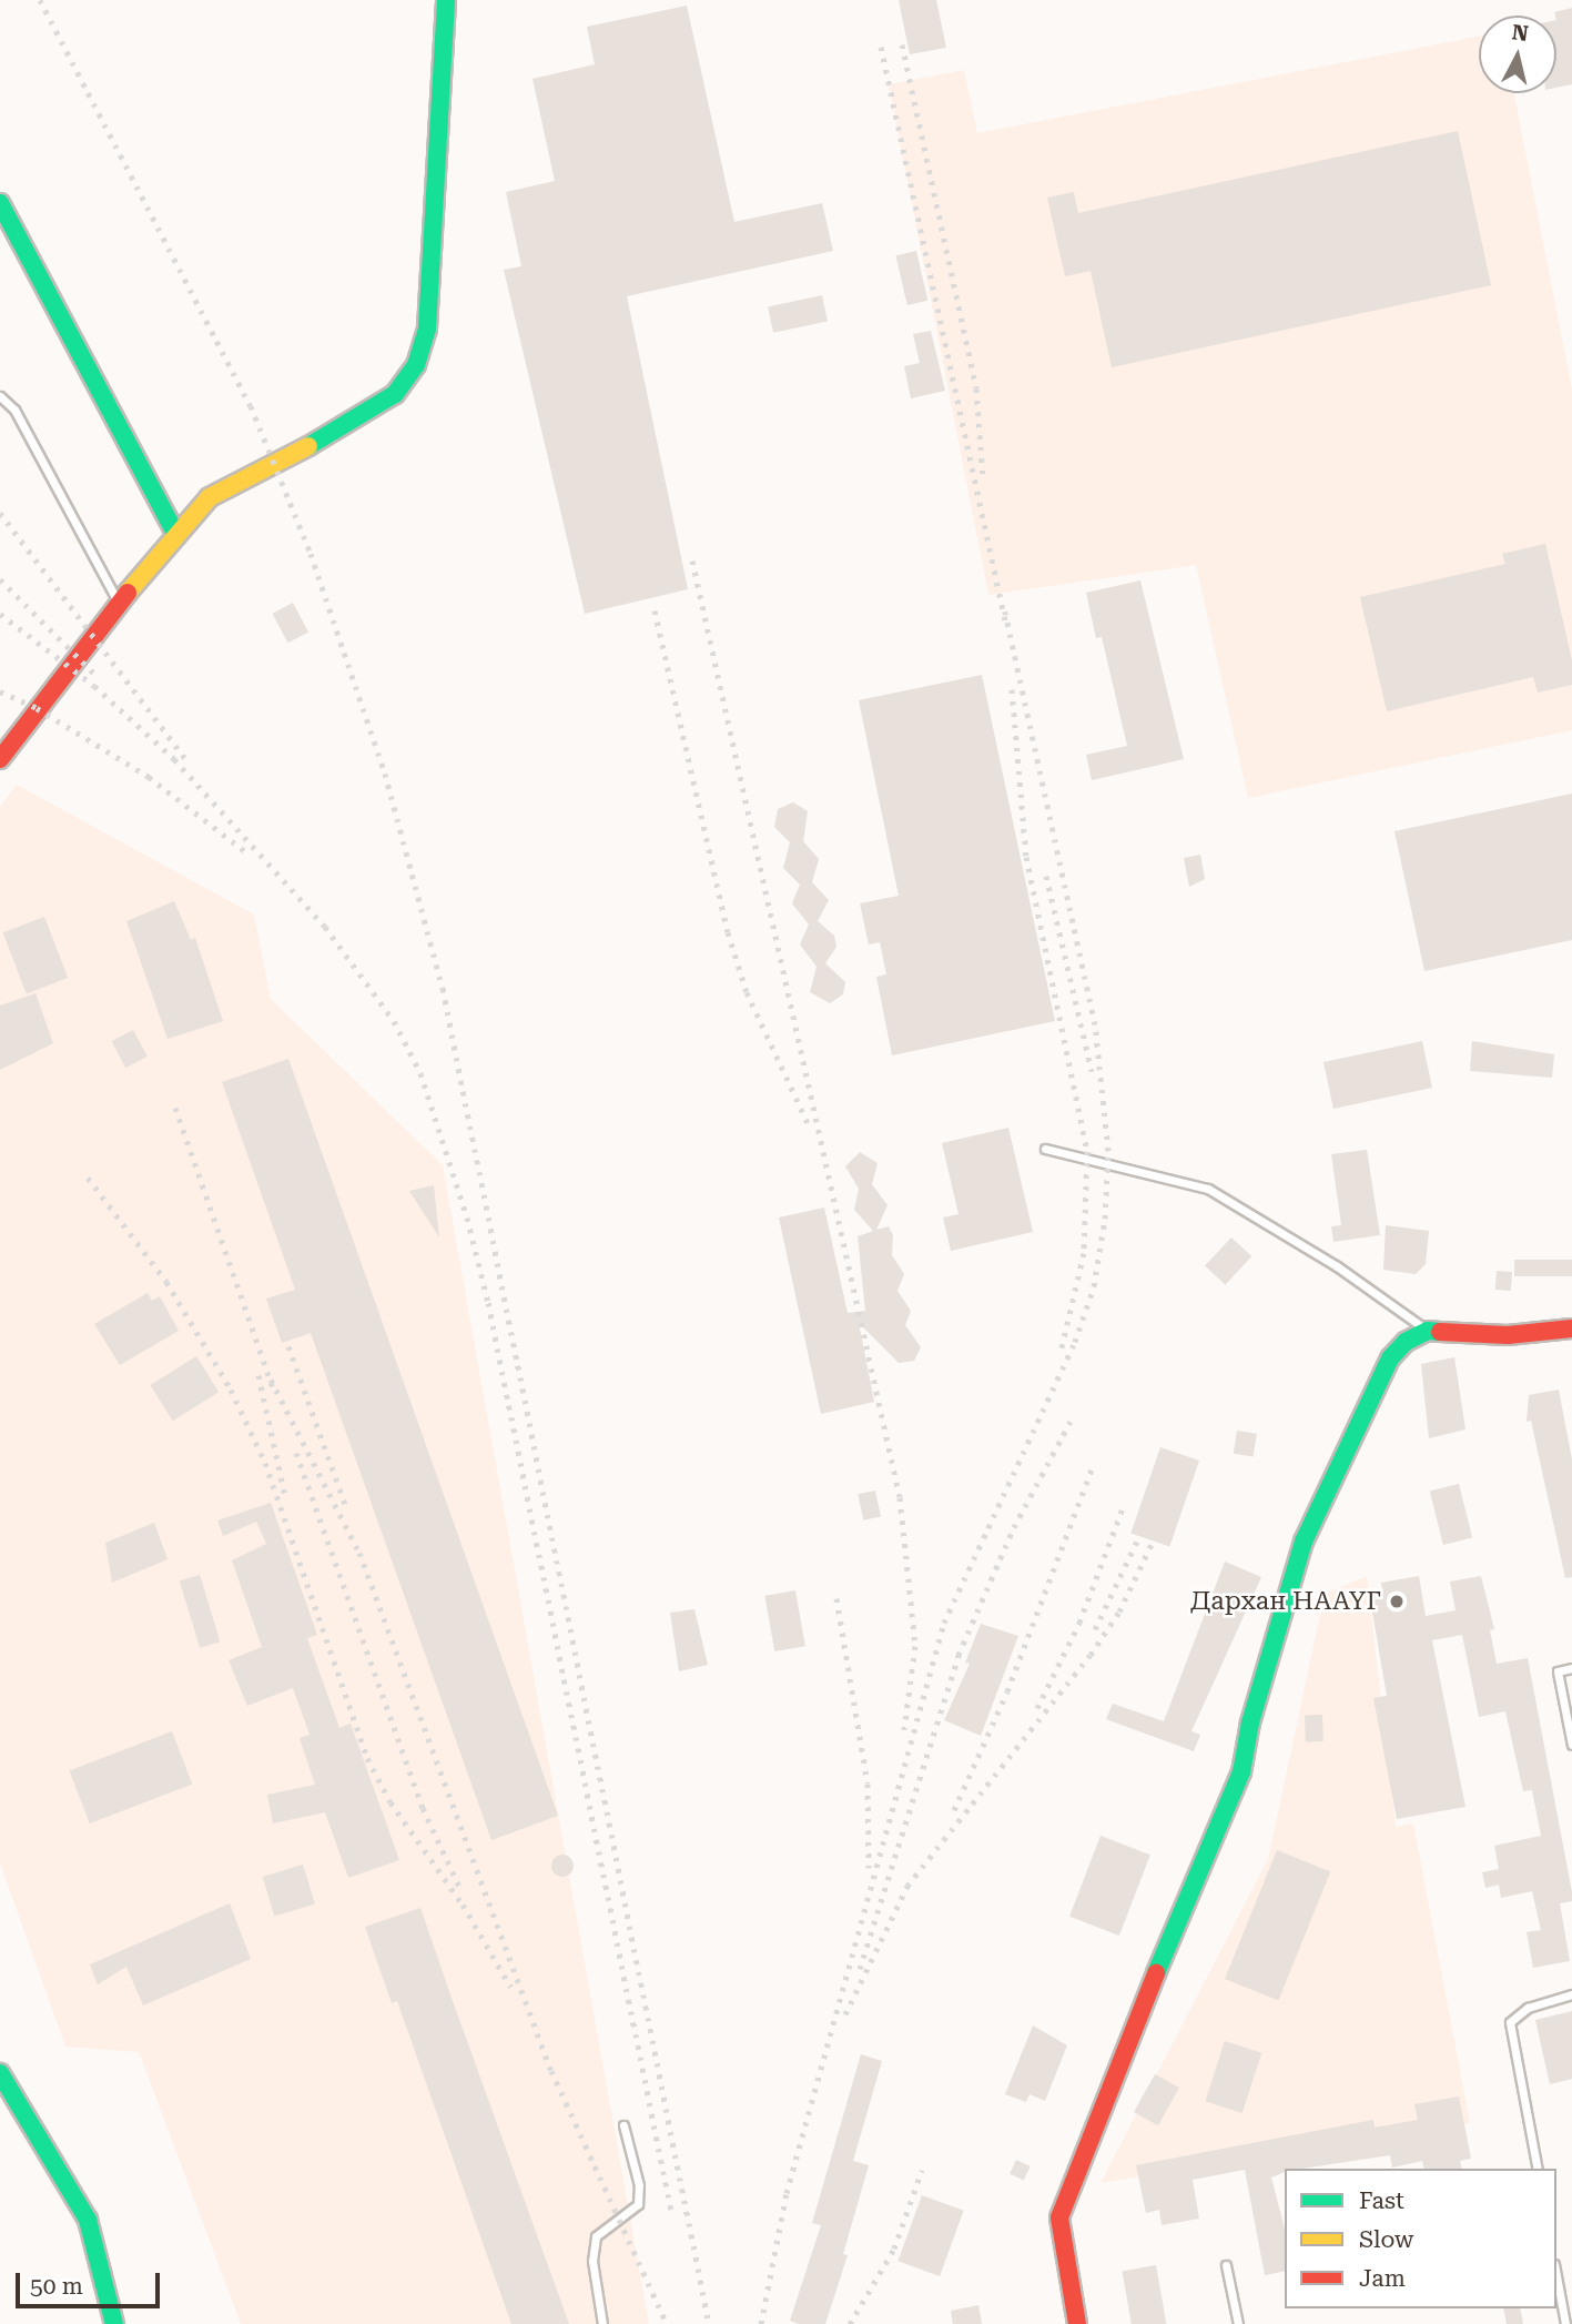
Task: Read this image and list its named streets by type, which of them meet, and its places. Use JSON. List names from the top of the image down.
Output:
{
  "places": ["Дархан НААҮГ"],
  "legend": ["Fast", "Slow", "Jam"],
  "scale_bar": "50 m",
  "north": "top"
}
